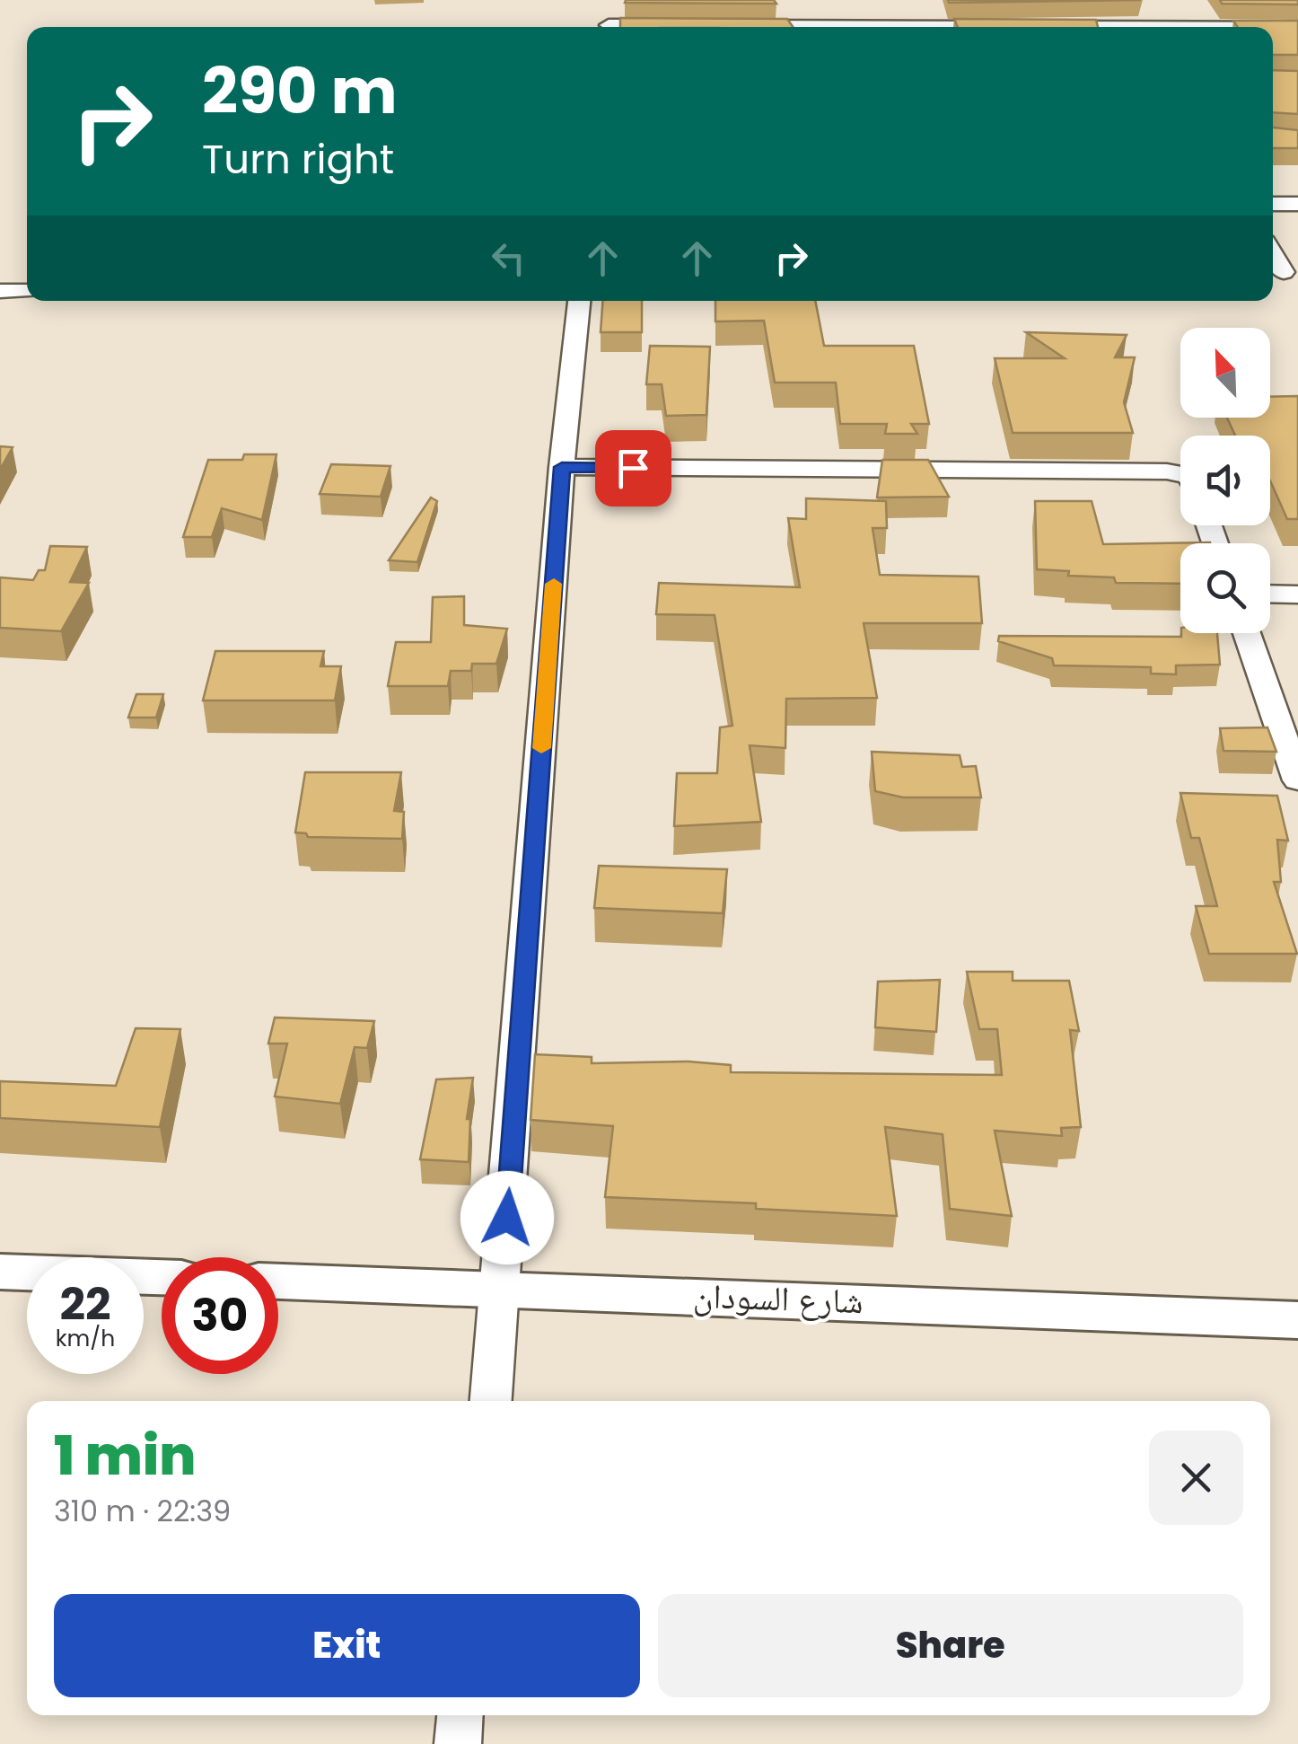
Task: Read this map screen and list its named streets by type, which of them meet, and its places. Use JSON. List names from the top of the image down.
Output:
{
  "streets": {
    "main road": ["شارع السودان"]
  },
  "north": "top left",
  "page": {
    "turn": ["290 m", "Turn right"],
    "speed": "22 km/h",
    "limit": "30",
    "heading": ["1 min", "310 m · 22:39"],
    "buttons": ["Exit", "Share"]
  }
}
